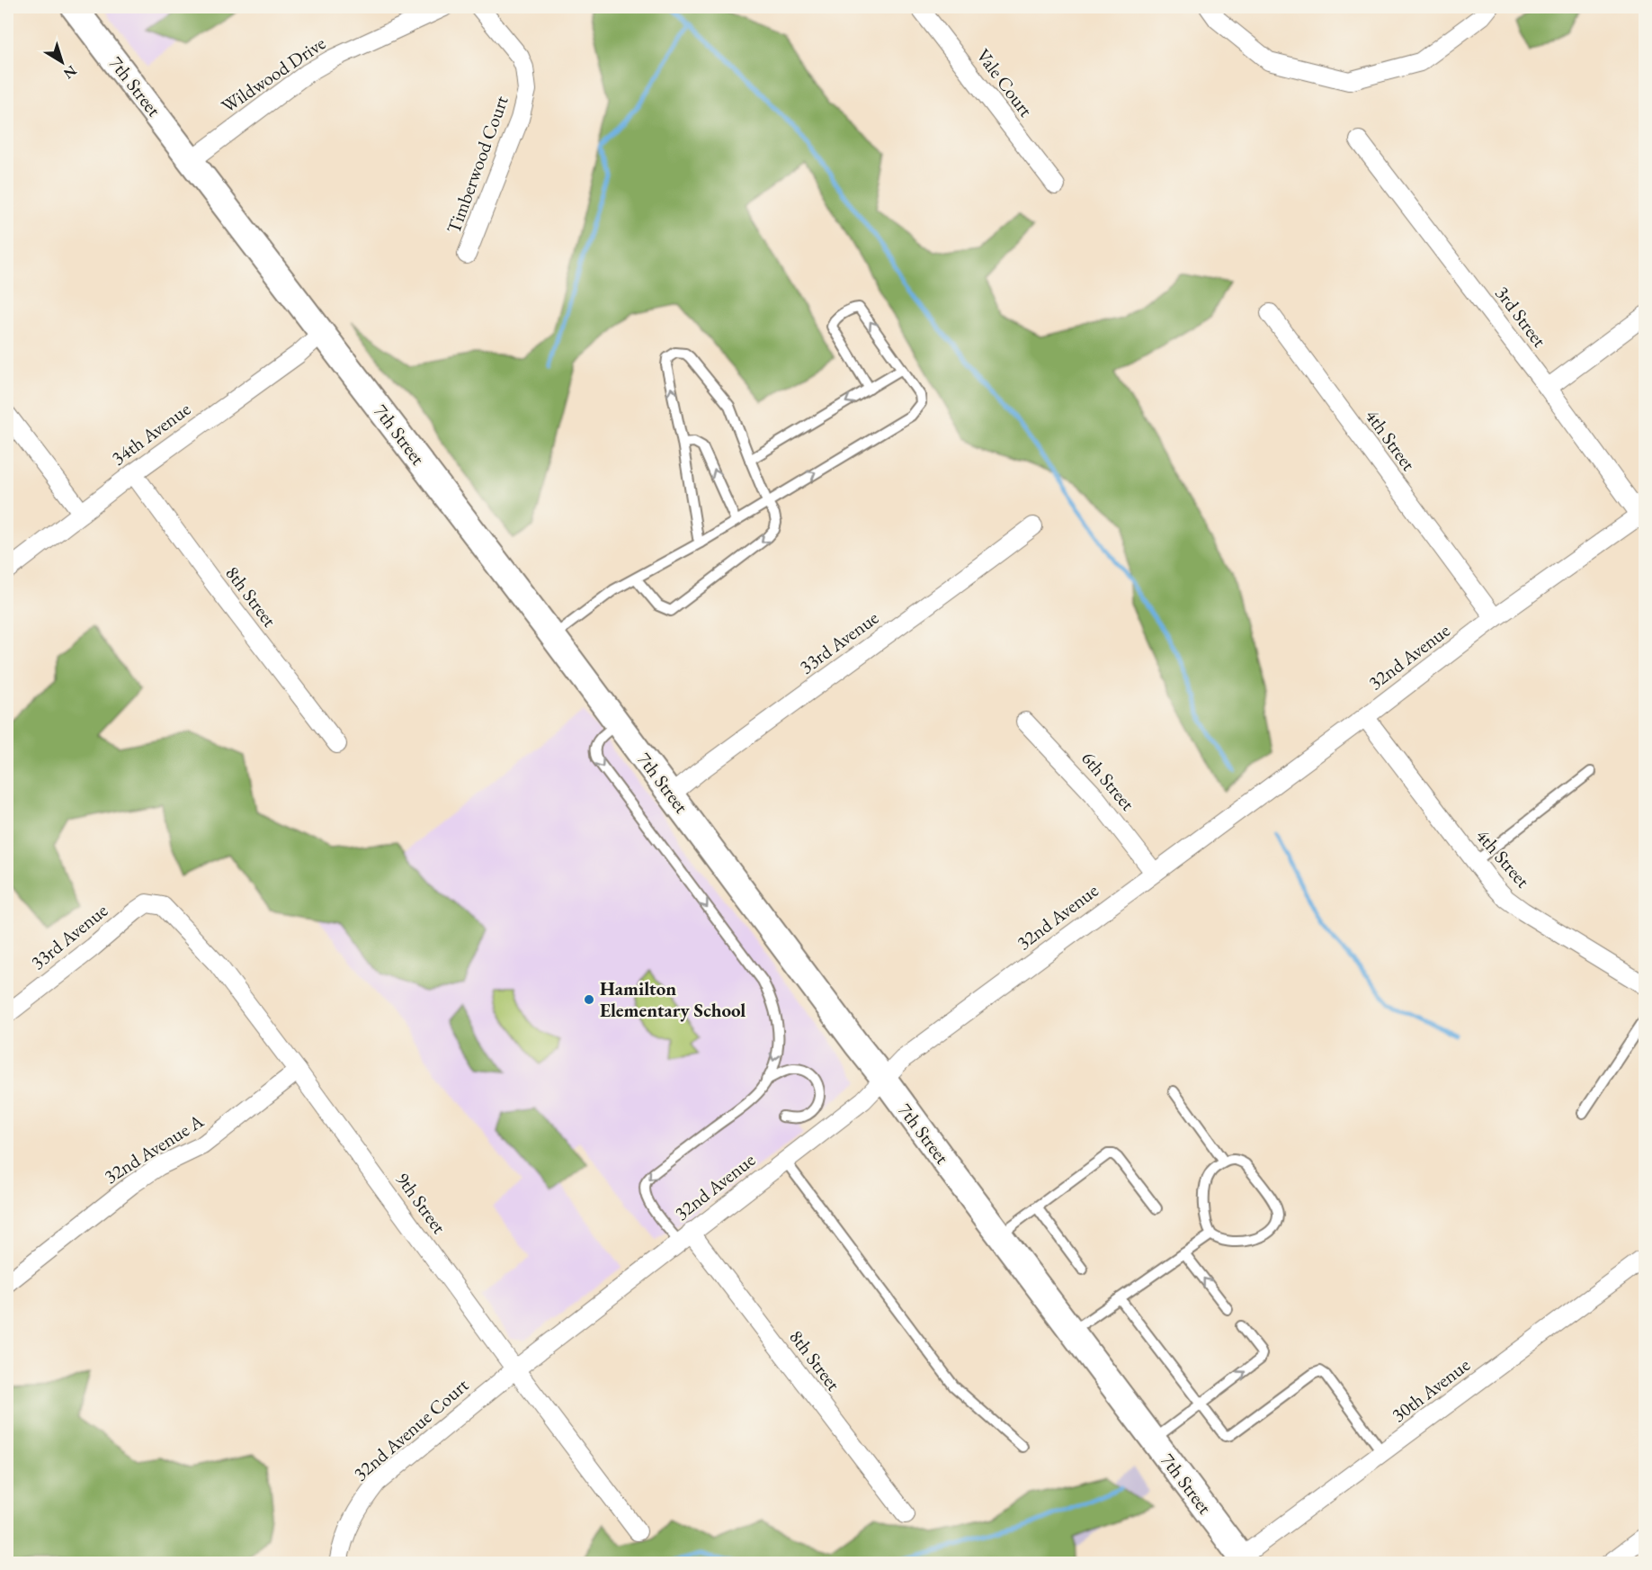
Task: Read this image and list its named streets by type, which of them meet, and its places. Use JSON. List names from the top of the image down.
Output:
{
  "streets": {
    "street": [
      "Wildwood Drive",
      "Vale Court",
      "7th Street",
      "Timberwood Court",
      "3rd Street",
      "34th Avenue",
      "4th Street",
      "8th Street",
      "33rd Avenue",
      "32nd Avenue",
      "6th Street",
      "32nd Avenue A",
      "9th Street",
      "30th Avenue",
      "32nd Avenue Court"
    ]
  },
  "crossings": [
    ["Wildwood Drive", "7th Street"],
    ["7th Street", "34th Avenue"],
    ["7th Street", "33rd Avenue"],
    ["7th Street", "32nd Avenue"],
    ["7th Street", "30th Avenue"],
    ["3rd Street", "32nd Avenue"],
    ["34th Avenue", "8th Street"],
    ["4th Street", "32nd Avenue"],
    ["8th Street", "32nd Avenue"],
    ["33rd Avenue", "9th Street"],
    ["32nd Avenue", "6th Street"],
    ["32nd Avenue", "9th Street"],
    ["32nd Avenue", "32nd Avenue Court"],
    ["32nd Avenue A", "9th Street"],
    ["9th Street", "32nd Avenue Court"]
  ],
  "places": ["Hamilton Elementary School"],
  "north": "bottom right"
}
